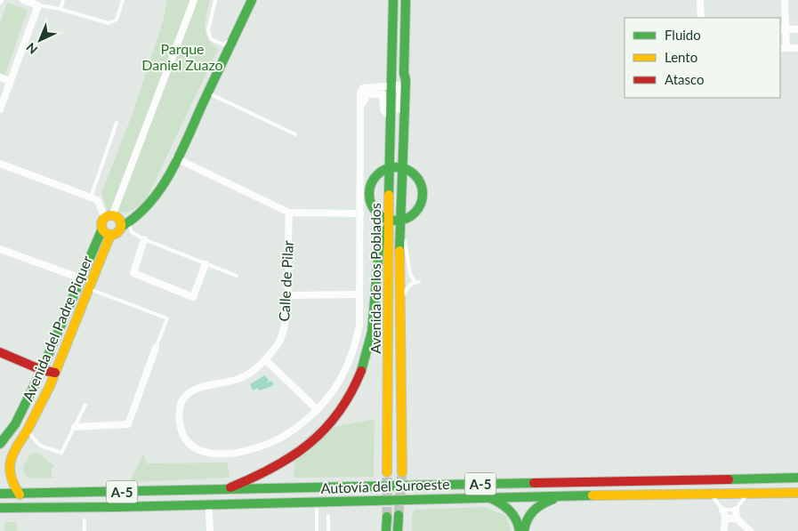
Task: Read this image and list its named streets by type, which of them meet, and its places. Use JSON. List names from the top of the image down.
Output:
{
  "streets": {
    "main road": [
      "Avenida de los Poblados",
      "Avenida del Padre Piquer",
      "A-5",
      "Autovía del Suroeste"
    ],
    "street": ["Calle de Pilar"]
  },
  "crossings": [
    ["Avenida de los Poblados", "Calle de Pilar"],
    ["Avenida del Padre Piquer", "Autovía del Suroeste"]
  ],
  "parks": ["Parque Daniel Zuazo"],
  "legend": ["Fluido", "Lento", "Atasco"],
  "north": "bottom left"
}
